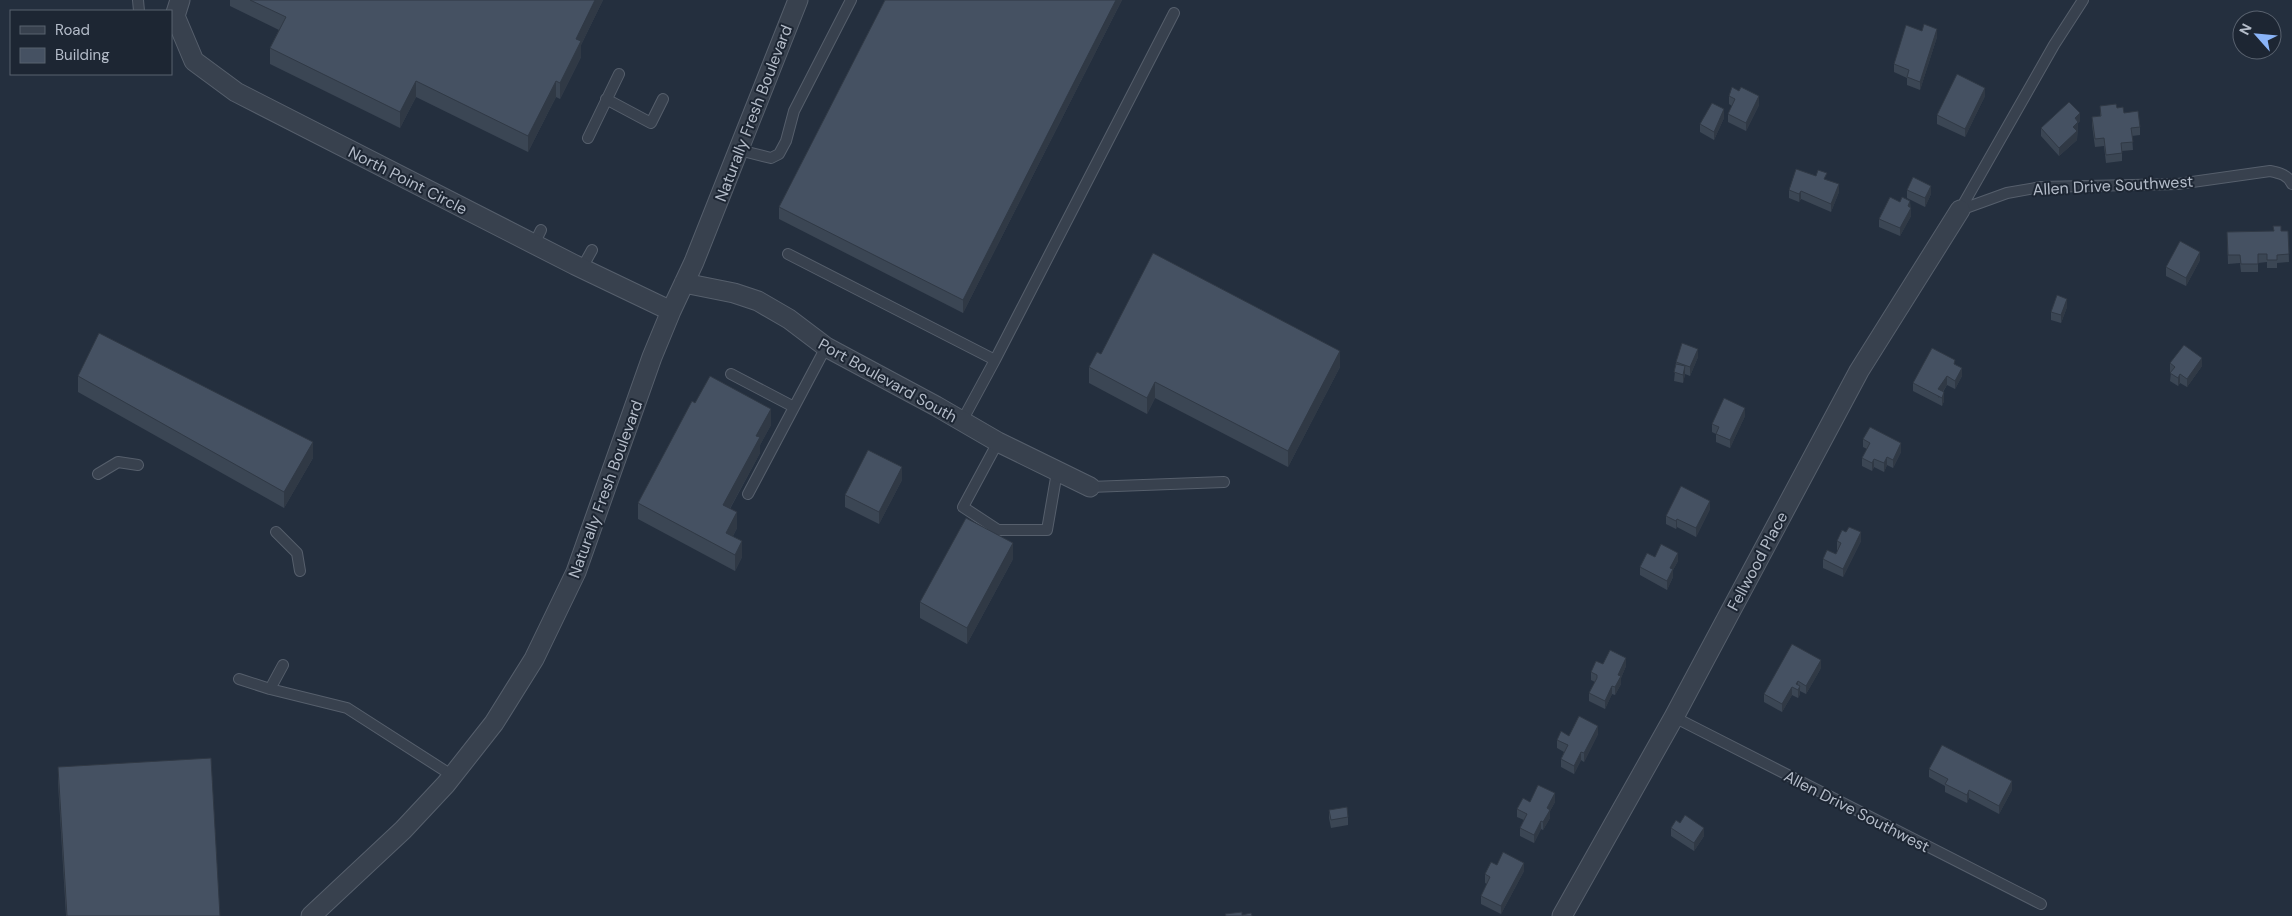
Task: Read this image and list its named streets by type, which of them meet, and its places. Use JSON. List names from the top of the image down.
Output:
{
  "streets": {
    "street": [
      "Naturally Fresh Boulevard",
      "North Point Circle",
      "Port Boulevard South",
      "Fellwood Place"
    ],
    "lane": ["Allen Drive Southwest"]
  },
  "crossings": [
    ["Naturally Fresh Boulevard", "North Point Circle"],
    ["Naturally Fresh Boulevard", "Port Boulevard South"],
    ["Allen Drive Southwest", "Fellwood Place"]
  ],
  "legend": ["Road", "Building"],
  "north": "top left"
}
